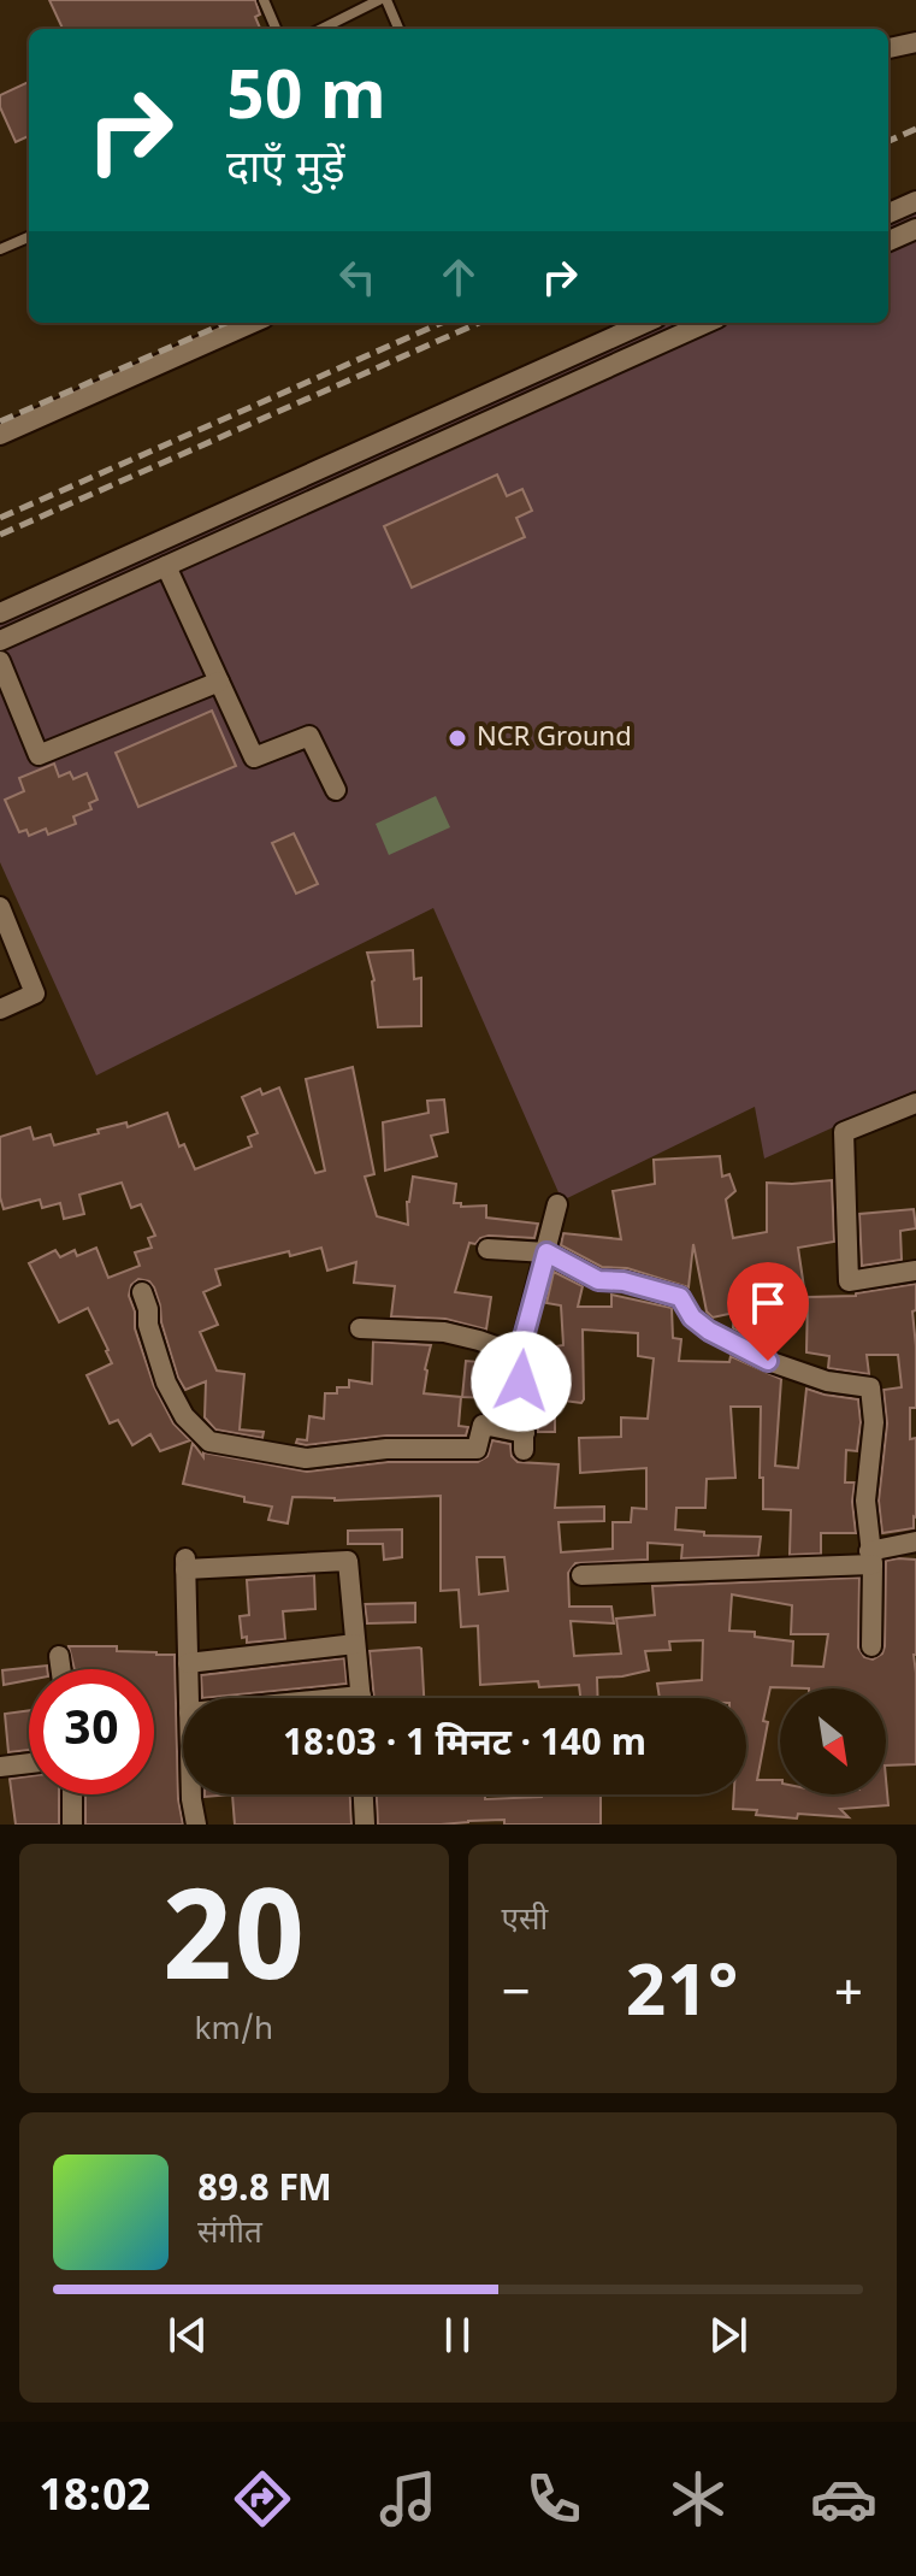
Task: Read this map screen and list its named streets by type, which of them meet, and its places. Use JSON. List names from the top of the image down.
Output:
{
  "places": ["NCR Ground"],
  "north": "bottom right",
  "page": {
    "turn": ["50 m", "दाएँ मुड़ें"],
    "limit": "30",
    "trip": "18:03 · 1 मिनट · 140 m",
    "tile": [
      ["20", "km/h"],
      "एसी"
    ],
    "heat": ["−", "21°", "+"],
    "song": ["89.8 FM", "संगीत"],
    "tabs": "18:02"
  }
}
